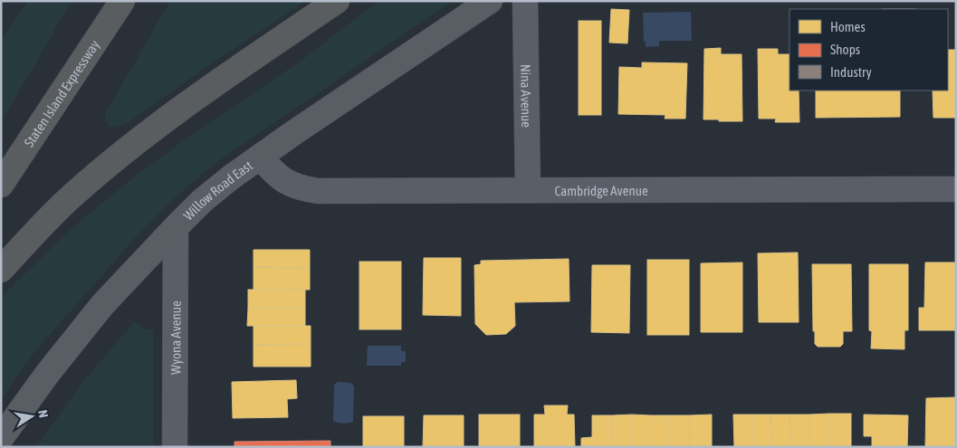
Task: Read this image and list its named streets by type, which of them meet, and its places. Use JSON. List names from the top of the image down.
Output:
{
  "streets": {
    "highway": ["Staten Island Expressway"],
    "main road": ["Willow Road East"],
    "street": ["Nina Avenue", "Cambridge Avenue", "Wyona Avenue"]
  },
  "crossings": [
    ["Nina Avenue", "Cambridge Avenue"],
    ["Willow Road East", "Cambridge Avenue"],
    ["Willow Road East", "Wyona Avenue"]
  ],
  "legend": ["Homes", "Shops", "Industry"],
  "north": "right"
}
